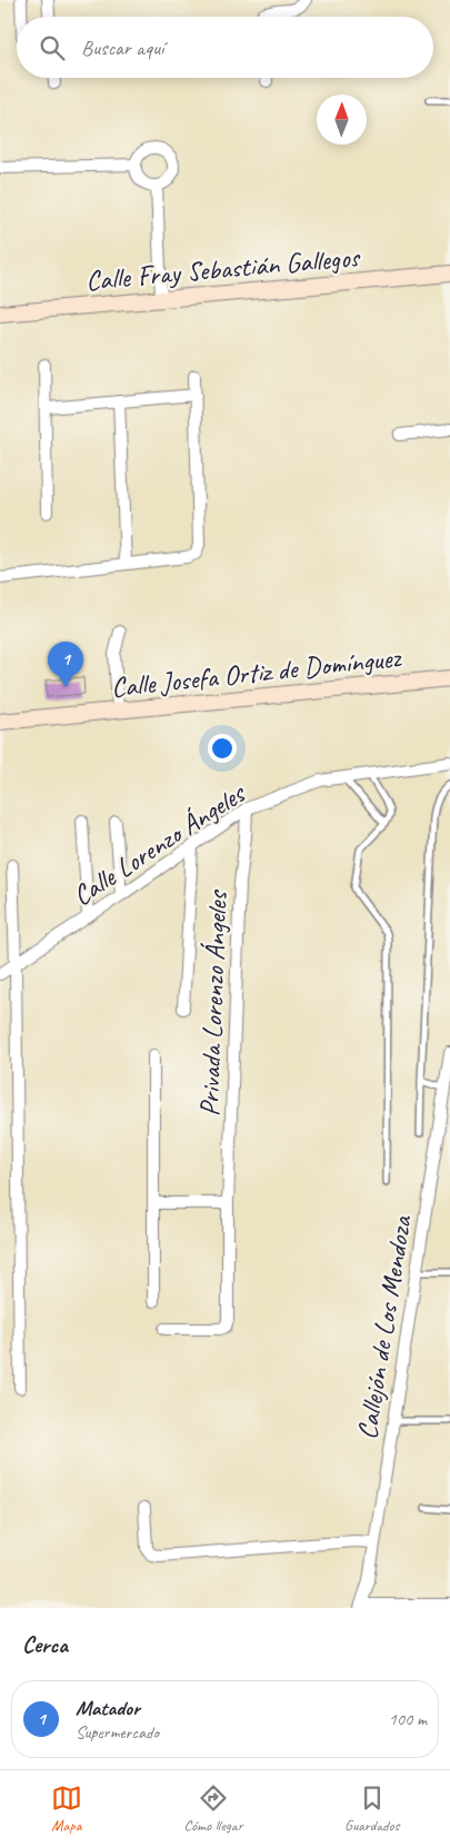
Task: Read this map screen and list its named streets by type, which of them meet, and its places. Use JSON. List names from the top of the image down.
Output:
{
  "streets": {
    "street": [
      "Calle Fray Sebastián Gallegos",
      "Calle Josefa Ortiz de Domínguez",
      "Calle Lorenzo Ángeles",
      "Privada Lorenzo Ángeles",
      "Callejón de Los Mendoza"
    ]
  },
  "crossings": [
    ["Calle Lorenzo Ángeles", "Privada Lorenzo Ángeles"]
  ],
  "north": "top",
  "page": {
    "search": "Buscar aquí",
    "pins": "1",
    "heading": "Cerca",
    "list": [
      {
        "mark": "1",
        "name": "Matador",
        "note": "Supermercado",
        "value": "100 m"
      }
    ],
    "nav": ["Mapa", "Cómo llegar", "Guardados"]
  }
}
